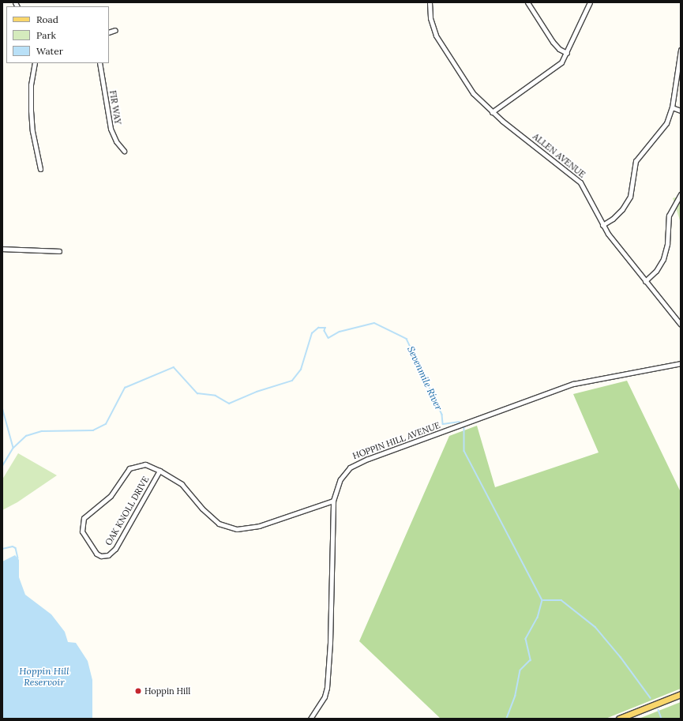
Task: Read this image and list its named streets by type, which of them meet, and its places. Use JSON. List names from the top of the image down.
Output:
{
  "streets": {
    "street": [
      "FIR WAY",
      "ALLEN AVENUE",
      "HOPPIN HILL AVENUE",
      "OAK KNOLL DRIVE"
    ]
  },
  "crossings": [
    ["HOPPIN HILL AVENUE", "OAK KNOLL DRIVE"]
  ],
  "water": ["Sevenmile River", "Hoppin Hill Reservoir"],
  "places": ["Hoppin Hill"],
  "legend": ["Road", "Park", "Water"]
}
